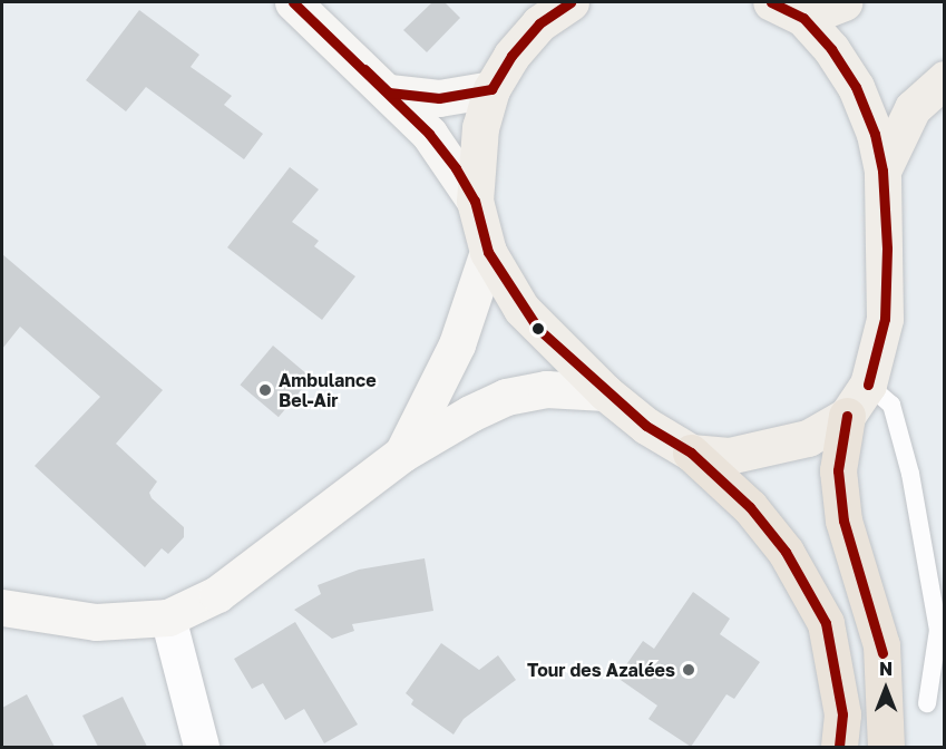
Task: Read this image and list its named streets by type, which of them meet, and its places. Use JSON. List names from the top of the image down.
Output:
{
  "places": ["Ambulance Bel-Air", "Tour des Azalées"],
  "north": "top"
}
